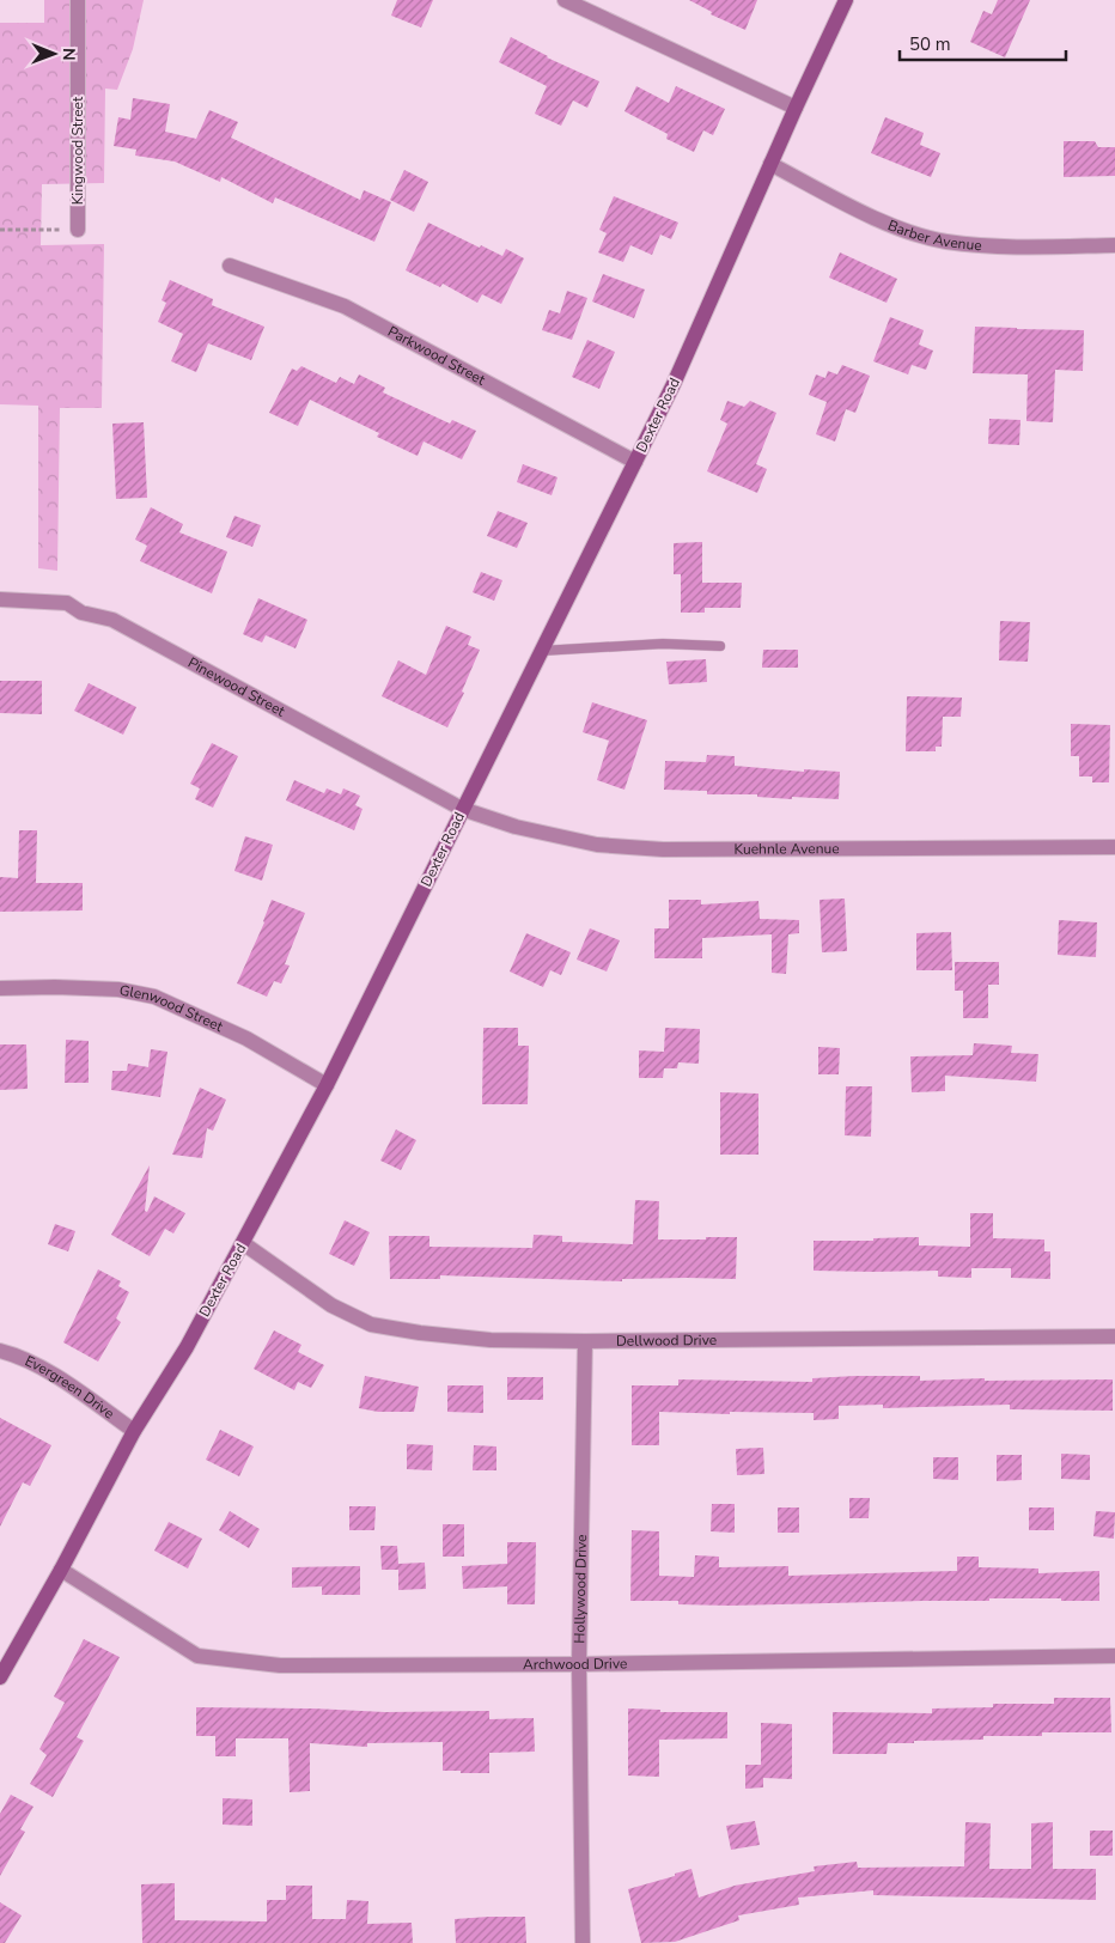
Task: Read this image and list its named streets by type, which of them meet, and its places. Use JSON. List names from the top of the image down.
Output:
{
  "streets": {
    "main road": ["Dexter Road"],
    "street": [
      "Kingwood Street",
      "Barber Avenue",
      "Parkwood Street",
      "Pinewood Street",
      "Kuehnle Avenue",
      "Glenwood Street",
      "Dellwood Drive",
      "Evergreen Drive",
      "Hollywood Drive",
      "Archwood Drive"
    ]
  },
  "crossings": [
    ["Barber Avenue", "Dexter Road"],
    ["Parkwood Street", "Dexter Road"],
    ["Dexter Road", "Pinewood Street"],
    ["Dexter Road", "Kuehnle Avenue"],
    ["Dexter Road", "Glenwood Street"],
    ["Dexter Road", "Dellwood Drive"],
    ["Dexter Road", "Evergreen Drive"],
    ["Dexter Road", "Archwood Drive"],
    ["Pinewood Street", "Kuehnle Avenue"],
    ["Dellwood Drive", "Hollywood Drive"],
    ["Hollywood Drive", "Archwood Drive"]
  ],
  "scale_bar": "50 m",
  "north": "right"
}
